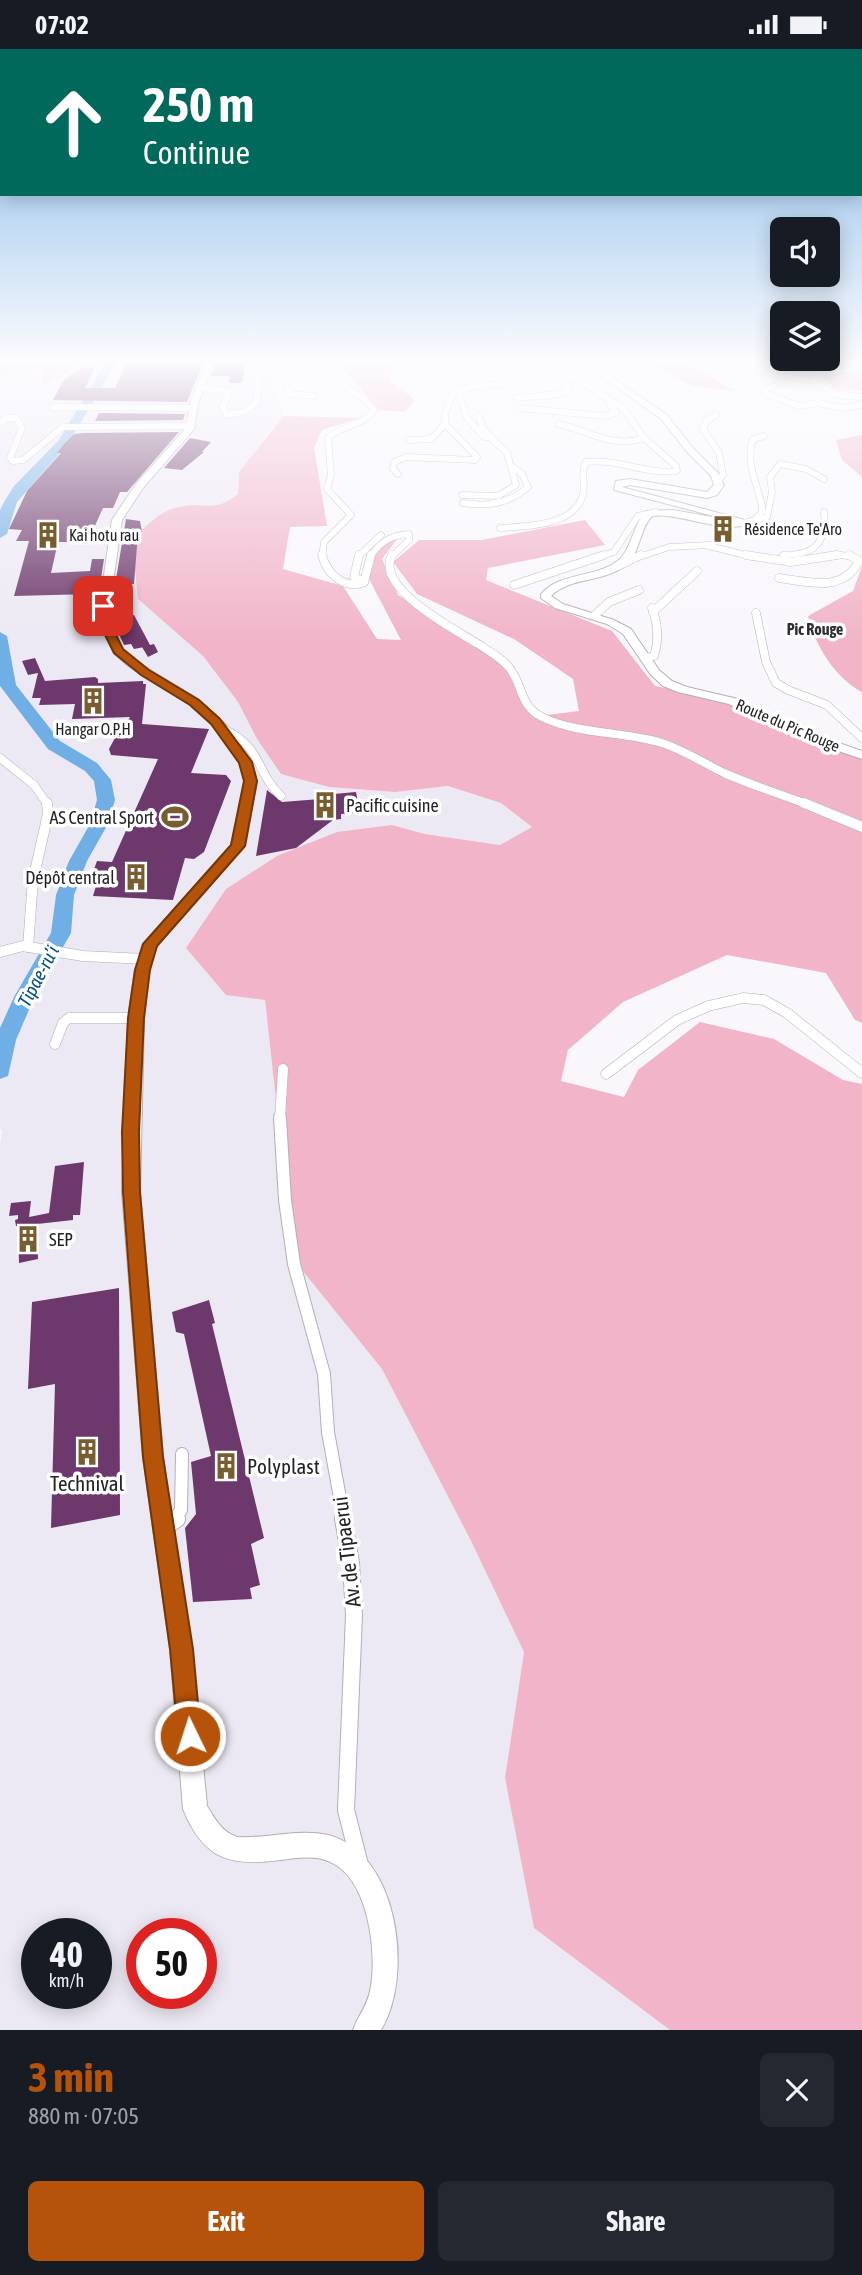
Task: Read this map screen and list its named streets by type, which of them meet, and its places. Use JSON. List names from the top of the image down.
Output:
{
  "streets": {
    "main road": ["Route du Pic Rouge", "Av. de Tipaerui"]
  },
  "districts": ["Pic Rouge"],
  "water": ["Tipae-ru’i"],
  "places": {
    "building": [
      "Résidence Te'Aro",
      "Kai hotu rau",
      "Hangar O.P.H",
      "Pacific cuisine",
      "Dépôt central",
      "SEP",
      "Technival",
      "Polyplast"
    ],
    "sports": ["AS Central Sport"]
  },
  "page": {
    "status": "07:02",
    "turn": ["250 m", "Continue"],
    "speed": "40 km/h",
    "limit": "50",
    "heading": ["3 min", "880 m · 07:05"],
    "buttons": ["Exit", "Share"]
  }
}
